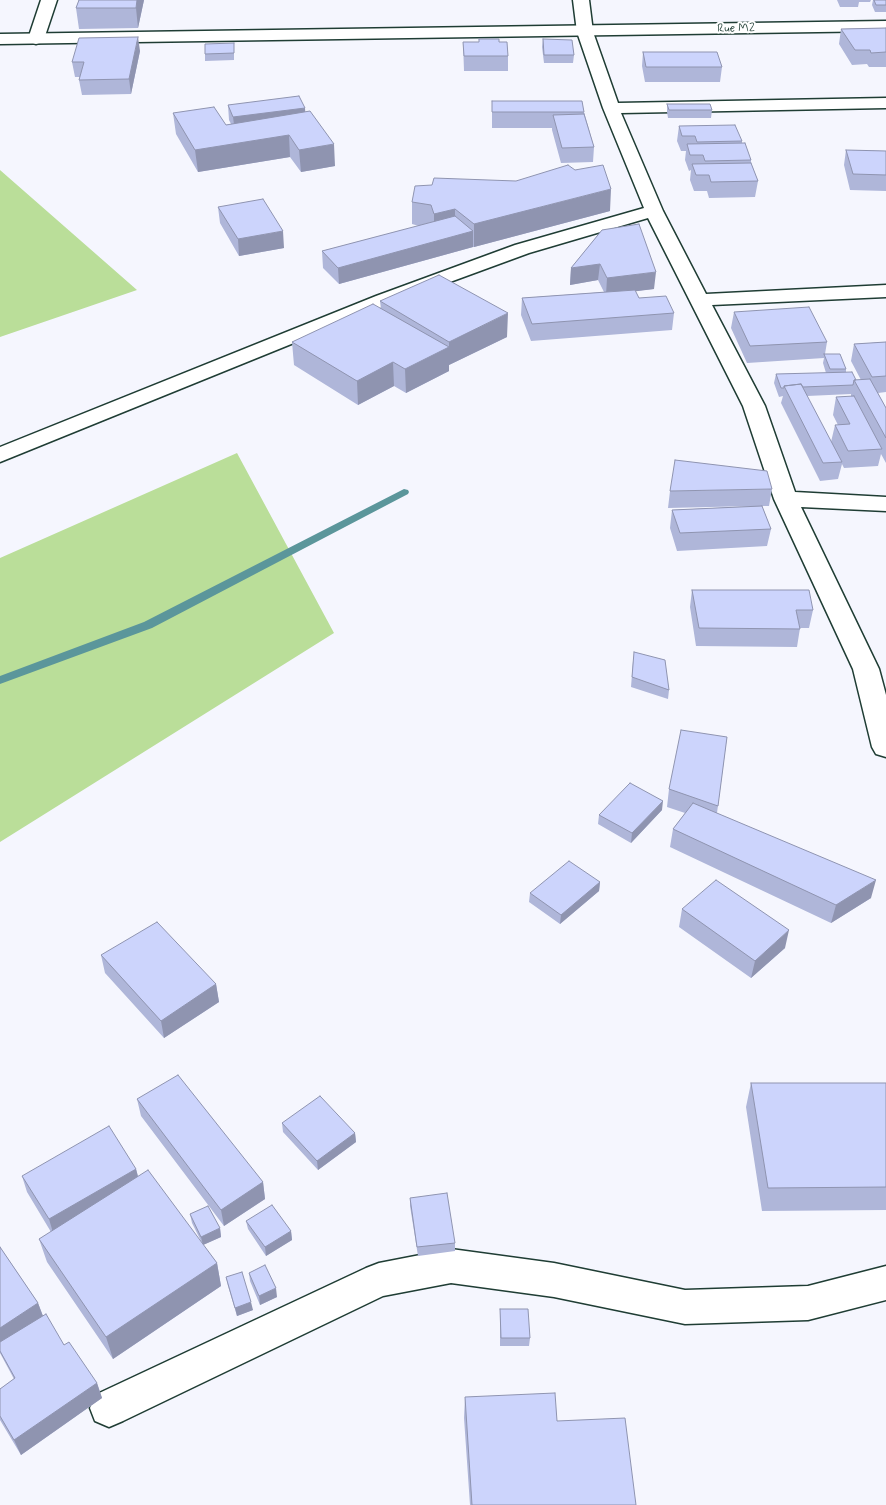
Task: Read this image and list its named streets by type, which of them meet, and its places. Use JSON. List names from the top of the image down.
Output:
{
  "streets": {
    "street": ["Rue M2"]
  }
}
